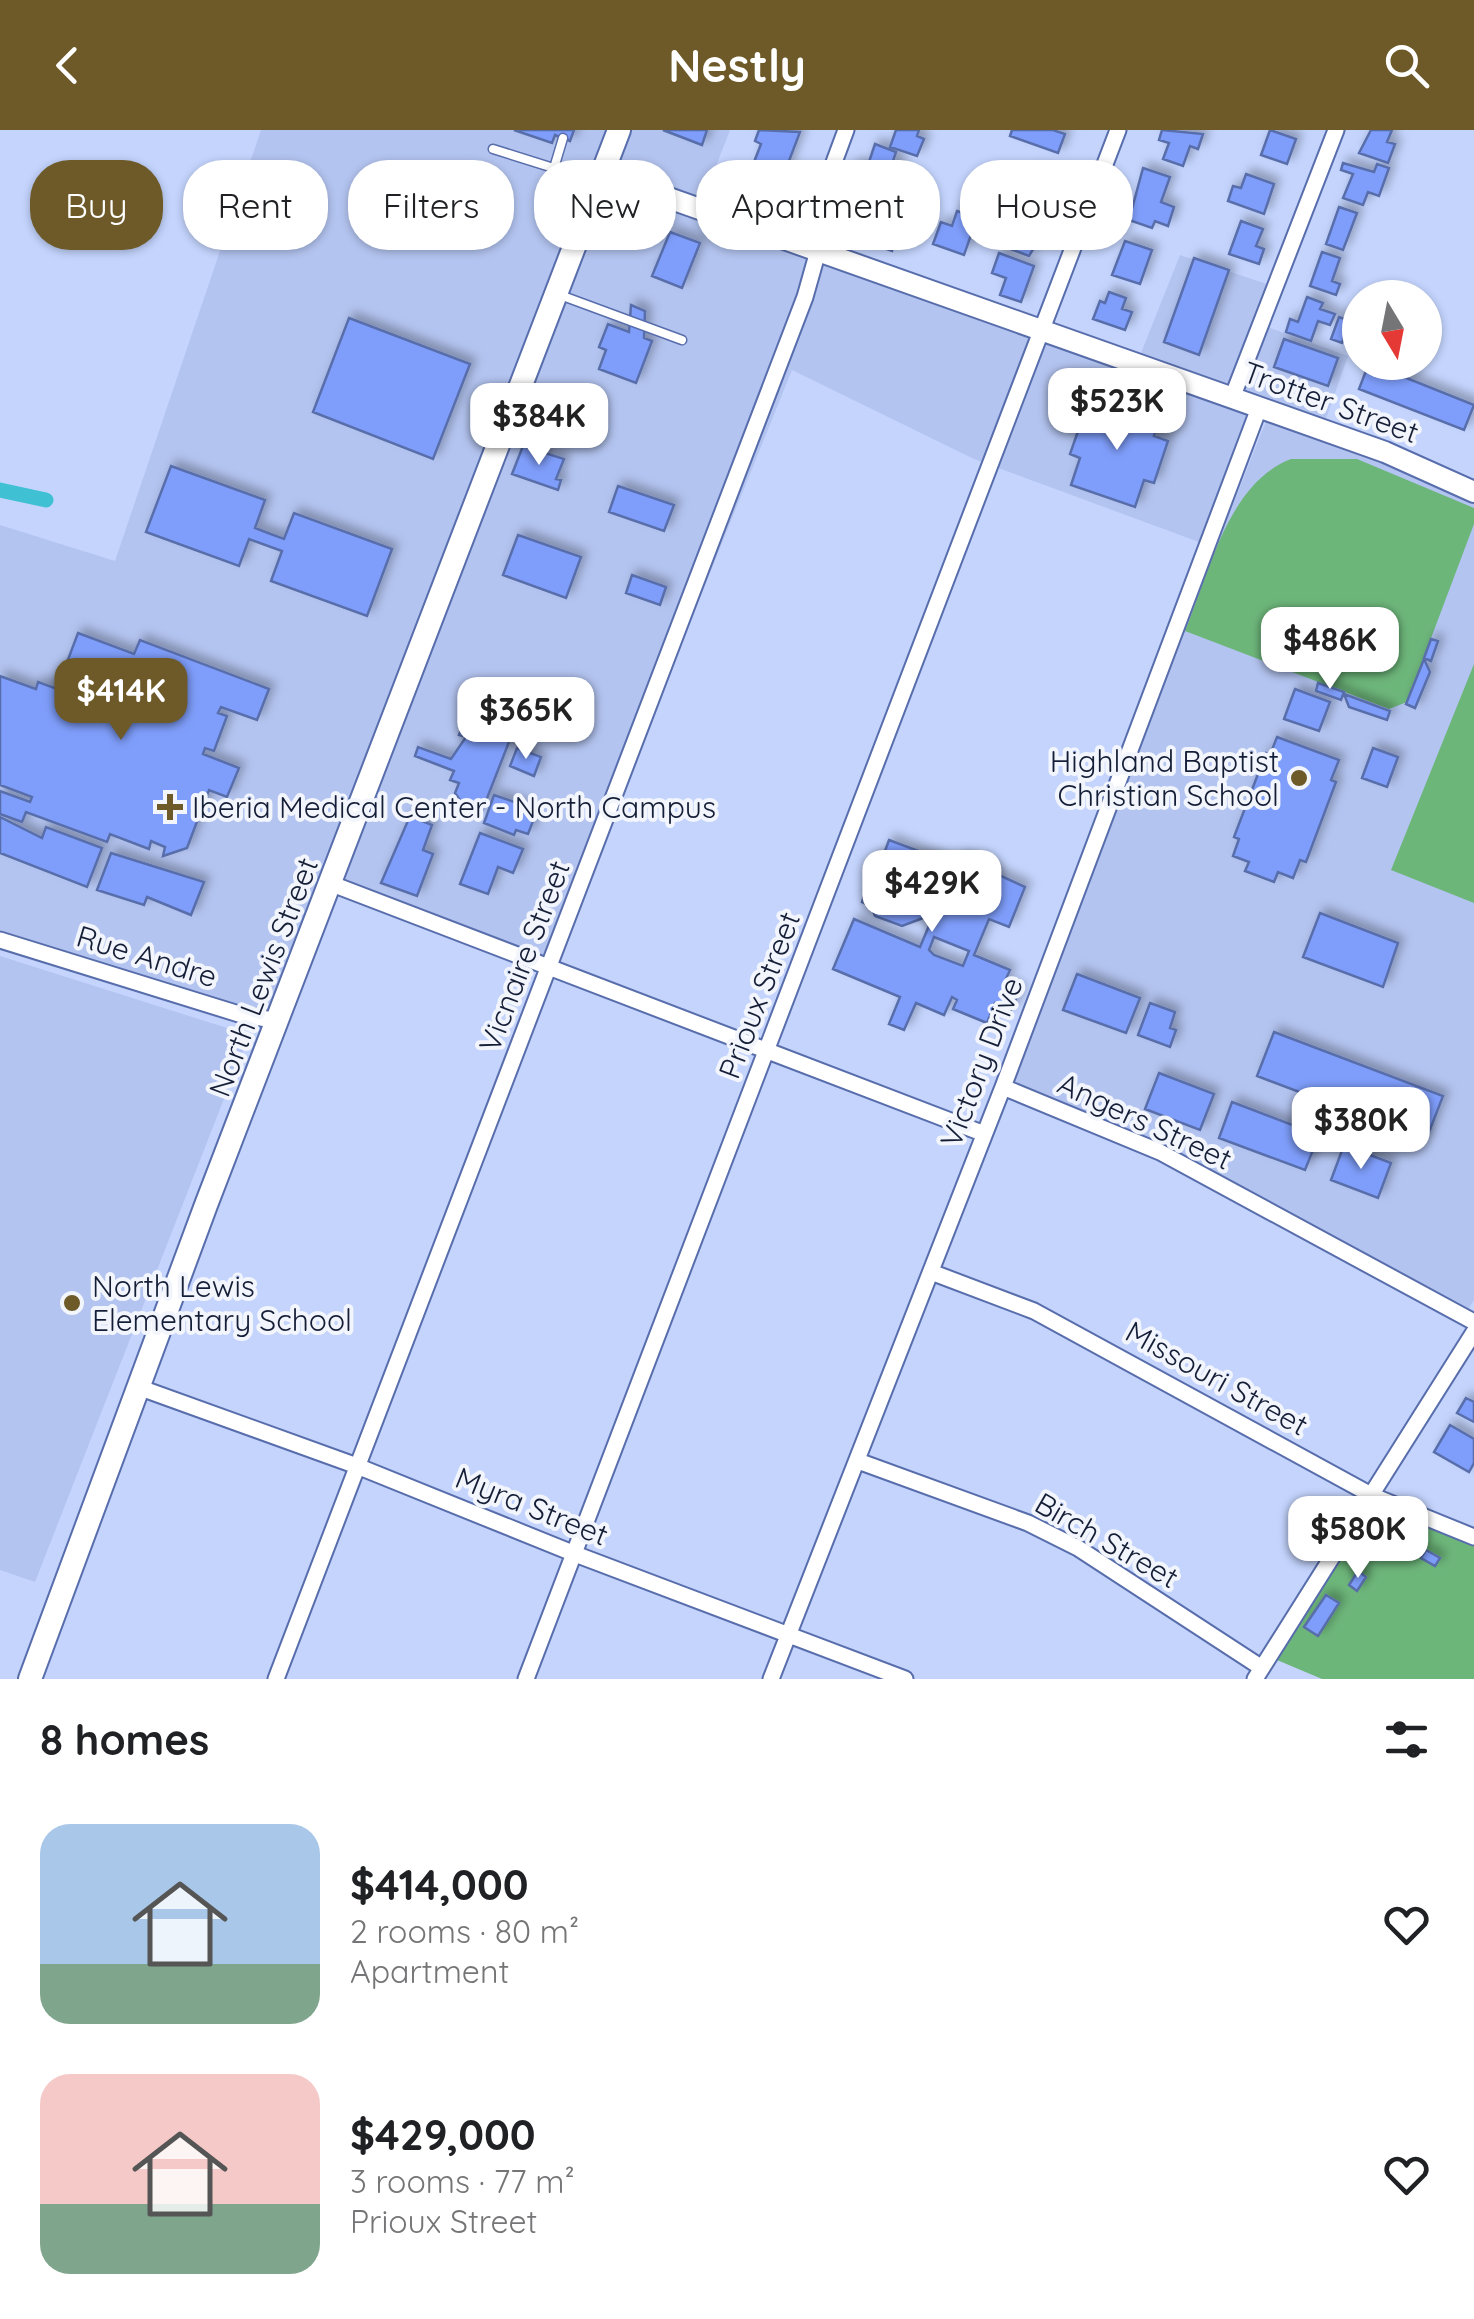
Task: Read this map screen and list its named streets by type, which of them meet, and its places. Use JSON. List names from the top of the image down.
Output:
{
  "streets": {
    "main road": ["North Lewis Street"],
    "street": [
      "Trotter Street",
      "Rue Andre",
      "Vicnaire Street",
      "Prioux Street",
      "Victory Drive",
      "Angers Street",
      "Missouri Street",
      "Myra Street",
      "Birch Street"
    ]
  },
  "crossings": [
    ["Trotter Street", "Prioux Street"],
    ["Trotter Street", "Victory Drive"],
    ["Rue Andre", "North Lewis Street"],
    ["Vicnaire Street", "Myra Street"],
    ["North Lewis Street", "Myra Street"],
    ["Prioux Street", "Myra Street"],
    ["Victory Drive", "Angers Street"],
    ["Victory Drive", "Missouri Street"],
    ["Victory Drive", "Myra Street"],
    ["Victory Drive", "Birch Street"]
  ],
  "places": {
    "other": ["Highland Baptist Christian School", "North Lewis Elementary School"],
    "health": ["Iberia Medical Center - North Campus"]
  },
  "north": "bottom",
  "page": {
    "header": "Nestly",
    "chip": [
      "Buy",
      "Rent",
      "Filters",
      "New",
      "Apartment",
      "House"
    ],
    "price": [
      "$523K",
      "$384K",
      "$486K",
      "$414K",
      "$365K",
      "$429K",
      "$380K",
      "$580K"
    ],
    "heading": "8 homes",
    "list": [
      {
        "name": "$414,000",
        "note": "2 rooms · 80 m² · Apartment"
      },
      {
        "name": "$429,000",
        "note": "3 rooms · 77 m² · Prioux Street"
      }
    ]
  }
}
